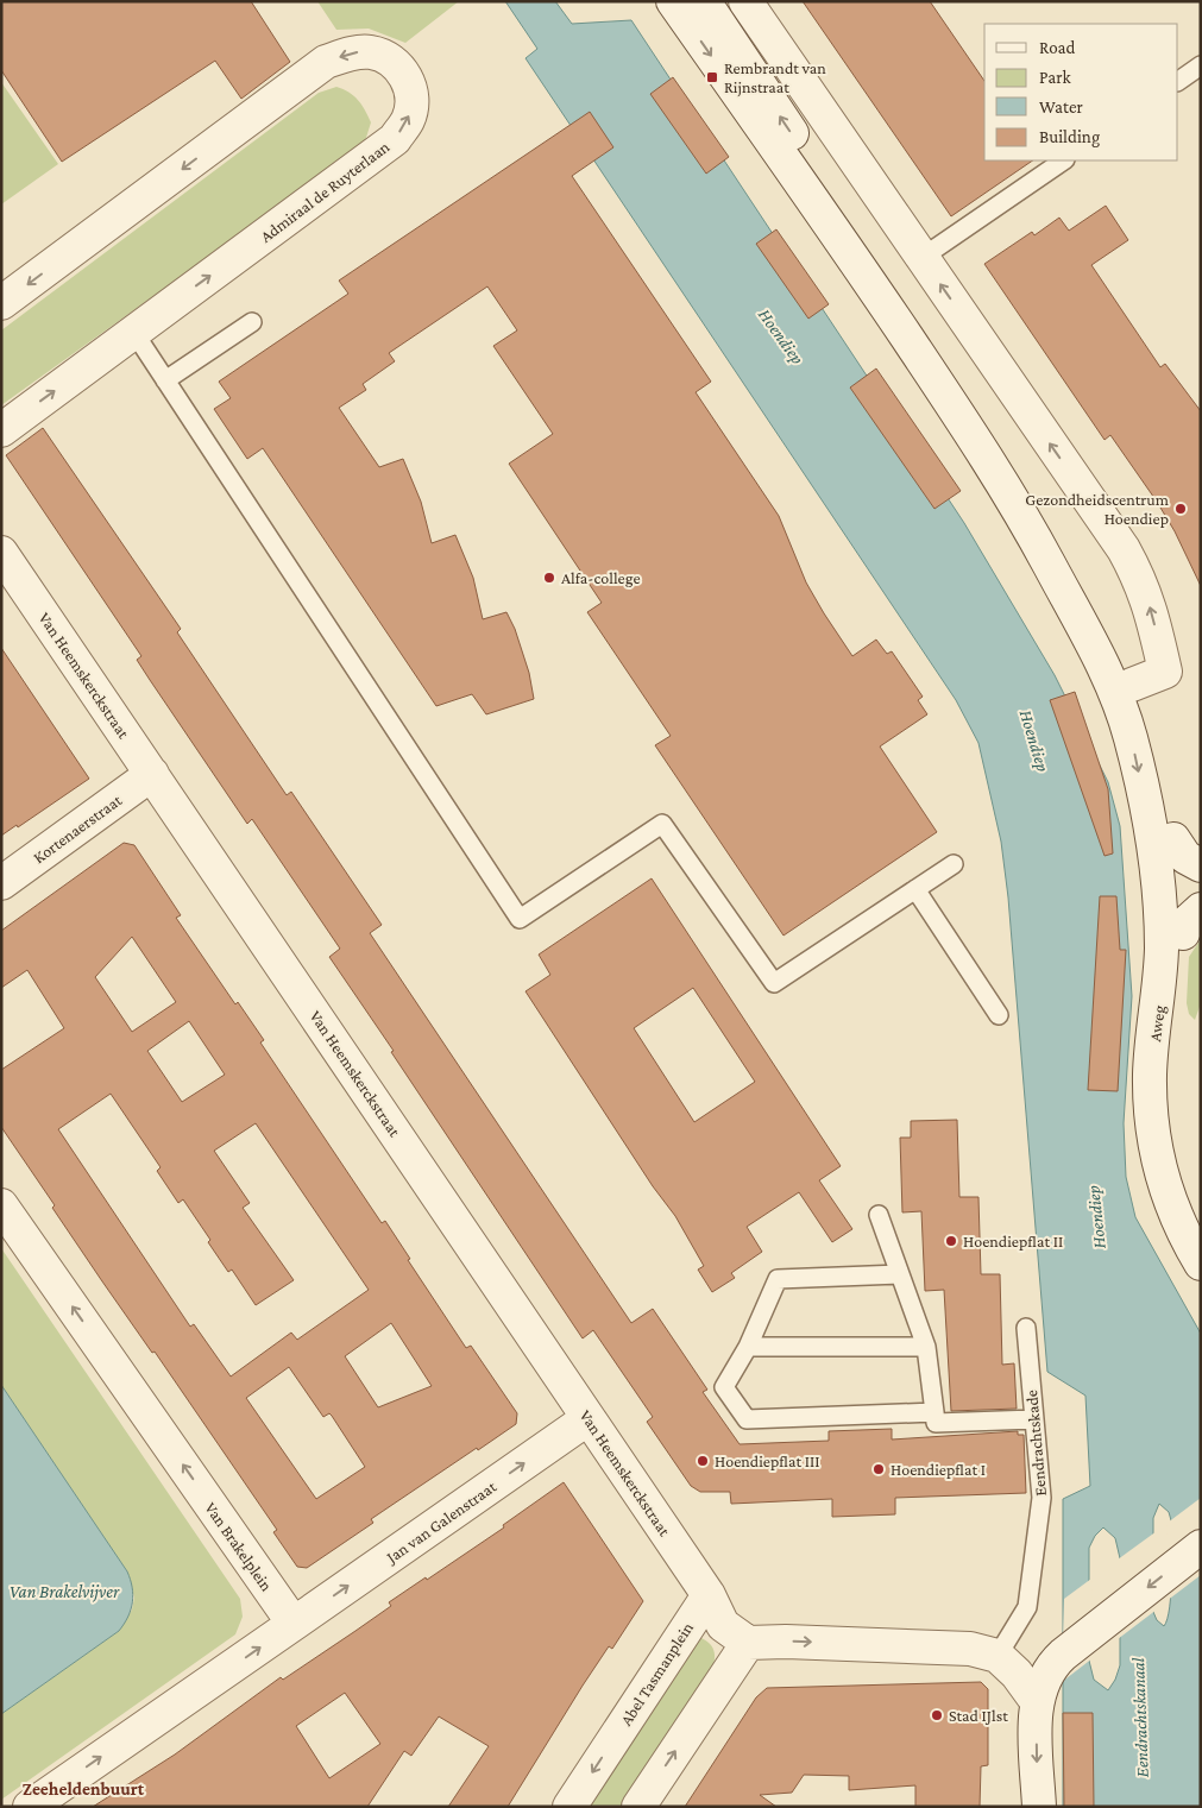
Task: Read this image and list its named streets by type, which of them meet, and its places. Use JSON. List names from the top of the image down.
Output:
{
  "streets": {
    "street": [
      "Admiraal de Ruyterlaan",
      "Van Heemskerckstraat",
      "Kortenaerstraat",
      "Aweg",
      "Jan van Galenstraat",
      "Van Brakelplein",
      "Abel Tasmanplein"
    ],
    "lane": ["Eendrachtskade"]
  },
  "crossings": [
    ["Van Heemskerckstraat", "Kortenaerstraat"],
    ["Van Heemskerckstraat", "Jan van Galenstraat"],
    ["Van Heemskerckstraat", "Abel Tasmanplein"],
    ["Jan van Galenstraat", "Van Brakelplein"]
  ],
  "one_way": ["Jan van Galenstraat", "Van Brakelplein"],
  "districts": ["Zeeheldenbuurt"],
  "water": ["Hoendiep", "Van Brakelvijver", "Eendrachtskanaal"],
  "places": {
    "transit": ["Rembrandt van Rijnstraat"],
    "other": [
      "Gezondheidscentrum Hoendiep",
      "Alfa-college",
      "Hoendiepflat II",
      "Hoendiepflat III",
      "Hoendiepflat I",
      "Stad IJlst"
    ]
  },
  "legend": [
    "Road",
    "Park",
    "Water",
    "Building"
  ]
}
